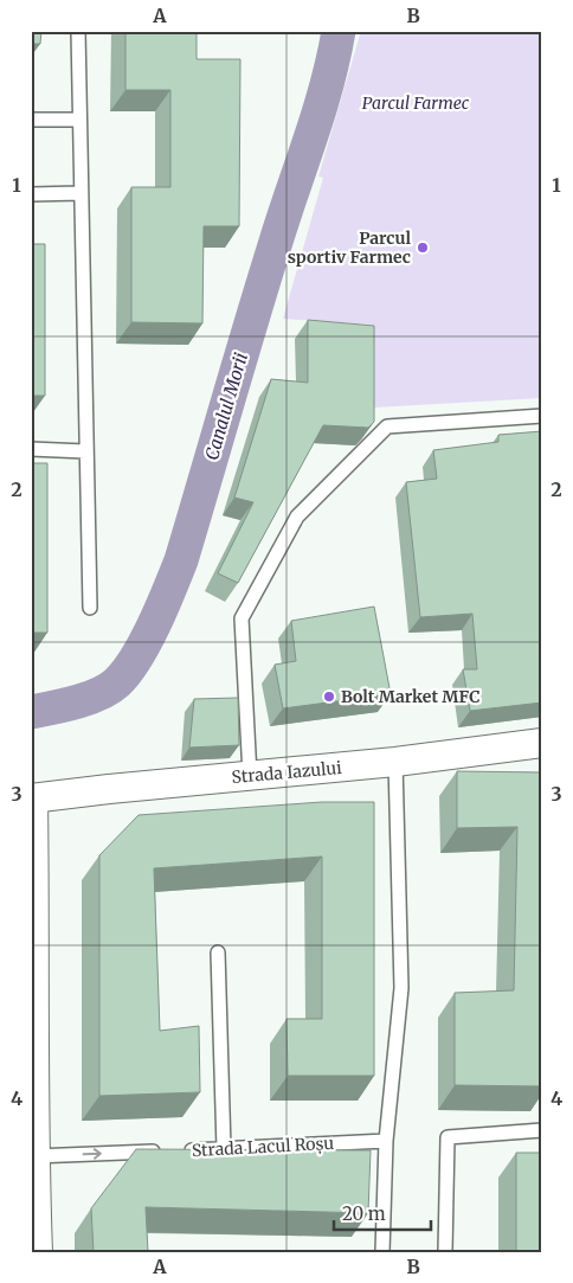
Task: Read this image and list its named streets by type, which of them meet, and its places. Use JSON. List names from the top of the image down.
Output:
{
  "streets": {
    "street": ["Strada Iazului"],
    "lane": ["Strada Lacul Roșu"]
  },
  "one_way": ["Strada Lacul Roșu"],
  "water": ["Canalul Morii"],
  "parks": ["Parcul Farmec"],
  "places": ["Parcul sportiv Farmec", "Bolt Market MFC"],
  "scale_bar": "20 m",
  "grid": {
    "columns": ["A", "B"],
    "rows": [
      "1",
      "2",
      "3",
      "4"
    ]
  }
}
